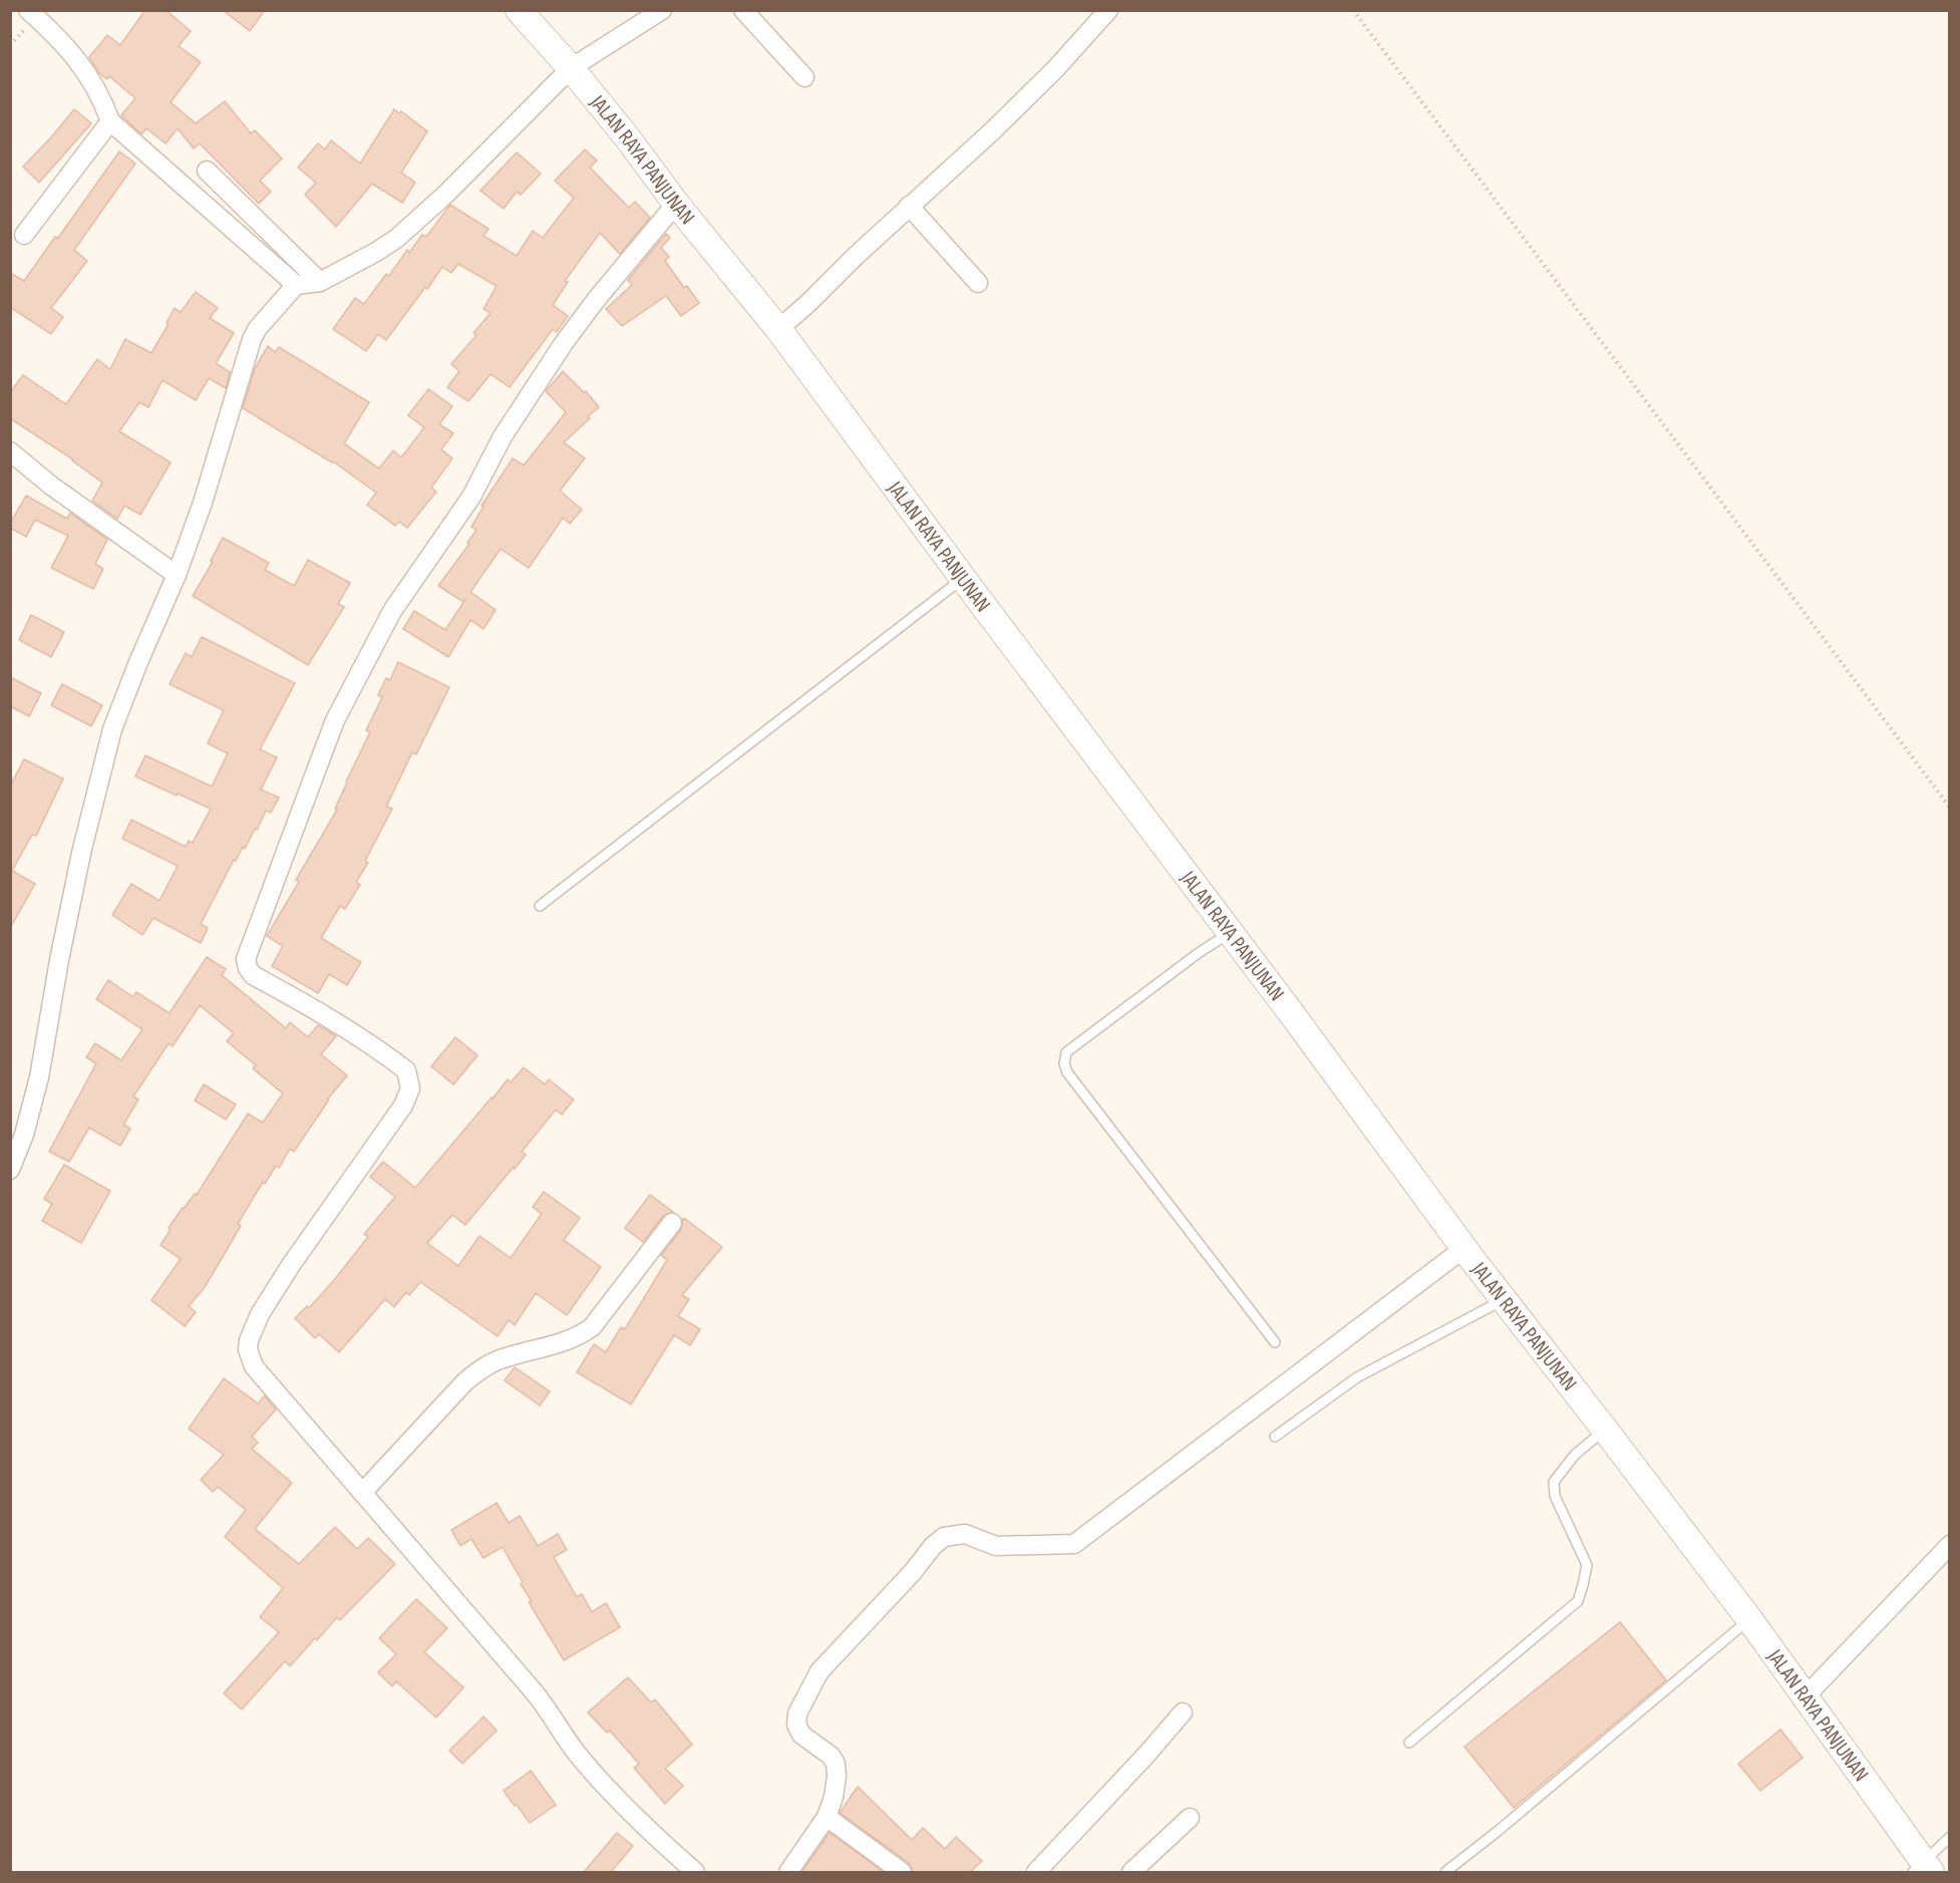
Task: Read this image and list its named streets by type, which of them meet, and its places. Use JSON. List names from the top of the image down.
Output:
{
  "streets": {
    "main road": ["JALAN RAYA PANJUNAN"]
  }
}
